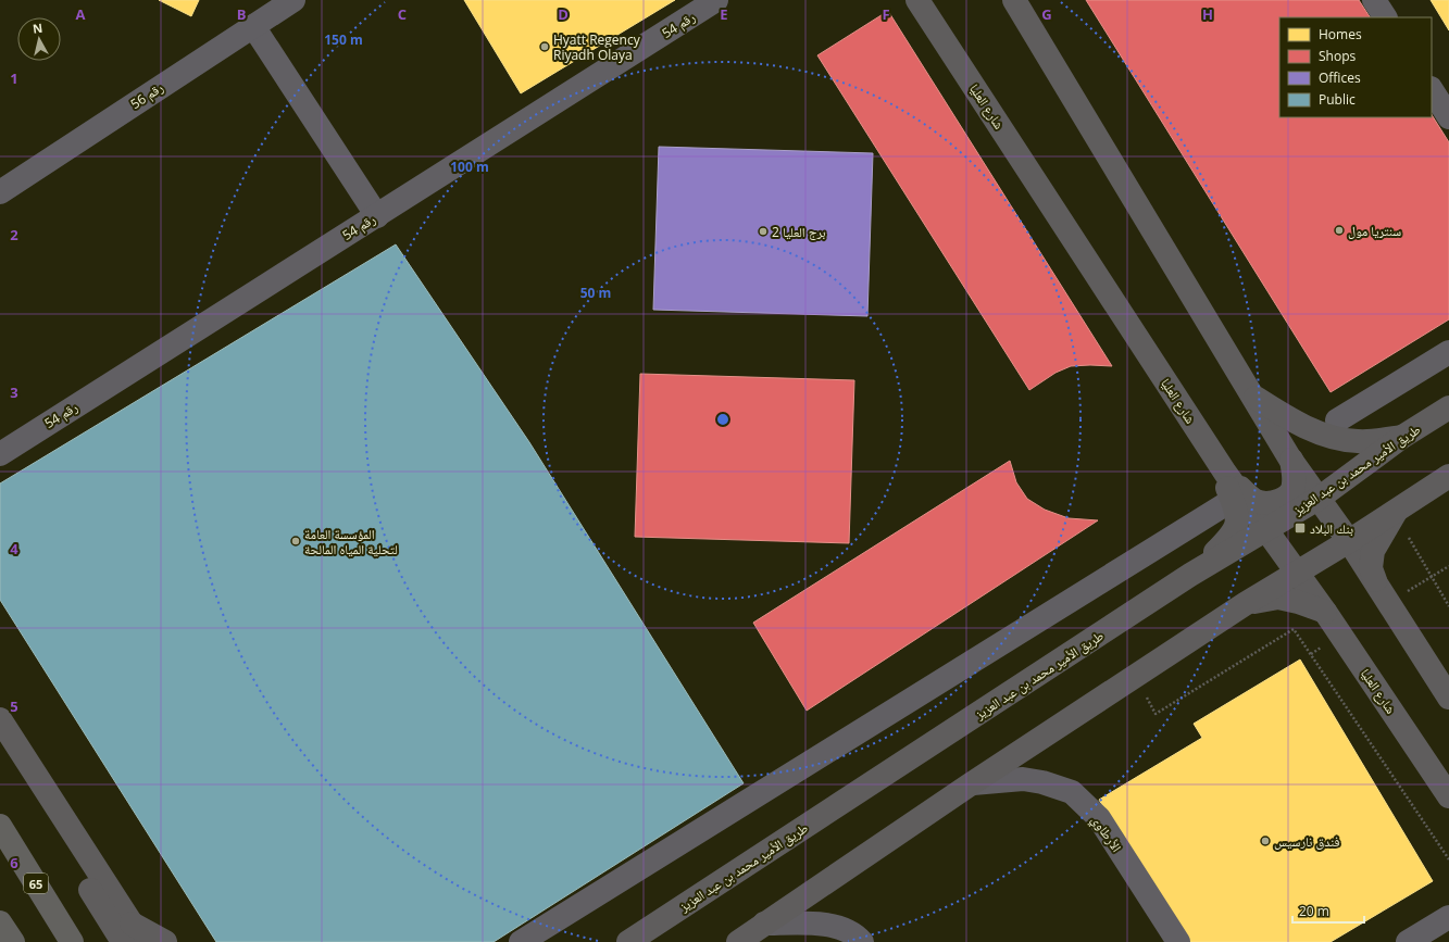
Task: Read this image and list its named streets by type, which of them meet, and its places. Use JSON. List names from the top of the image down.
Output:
{
  "streets": {
    "highway": ["65"],
    "main road": ["شارع العليا", "طريق الأمير محمد بن عبد العزيز"],
    "street": ["رقم 54", "رقم 56", "الأرطاوي"]
  },
  "crossings": [
    ["شارع العليا", "طريق الأمير محمد بن عبد العزيز"]
  ],
  "places": {
    "other": [
      "Hyatt Regency Riyadh Olaya",
      "سنتريا مول",
      "برج العليا 2",
      "المؤسسة العامة لتحلية المياه المالحة",
      "فندق نارسيس"
    ],
    "transit": ["بنك البلاد"]
  },
  "legend": [
    "Homes",
    "Shops",
    "Offices",
    "Public"
  ],
  "scale_bar": "20 m",
  "north": "top",
  "grid": {
    "columns": [
      "A",
      "B",
      "C",
      "D",
      "E",
      "F",
      "G",
      "H"
    ],
    "rows": [
      "1",
      "2",
      "3",
      "4",
      "5",
      "6"
    ]
  },
  "rings": ["150 m", "100 m", "50 m"]
}
